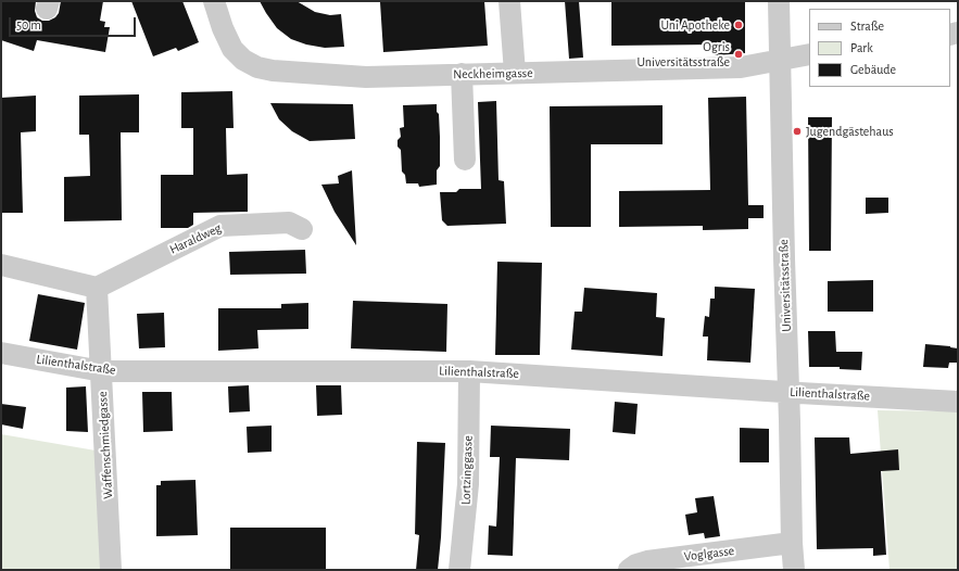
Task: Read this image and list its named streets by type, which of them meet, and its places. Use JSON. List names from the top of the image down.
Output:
{
  "streets": {
    "street": [
      "Neckheimgasse",
      "Haraldweg",
      "Universitätsstraße",
      "Lilienthalstraße",
      "Waffenschmiedgasse",
      "Lortzinggasse",
      "Voglgasse"
    ]
  },
  "crossings": [
    ["Neckheimgasse", "Universitätsstraße"],
    ["Haraldweg", "Waffenschmiedgasse"],
    ["Universitätsstraße", "Lilienthalstraße"],
    ["Universitätsstraße", "Voglgasse"],
    ["Lilienthalstraße", "Waffenschmiedgasse"],
    ["Lilienthalstraße", "Lortzinggasse"]
  ],
  "places": ["Uni Apotheke", "Ogris Universitätsstraße", "Jugendgästehaus"],
  "legend": ["Straße", "Park", "Gebäude"],
  "scale_bar": "50 m"
}
